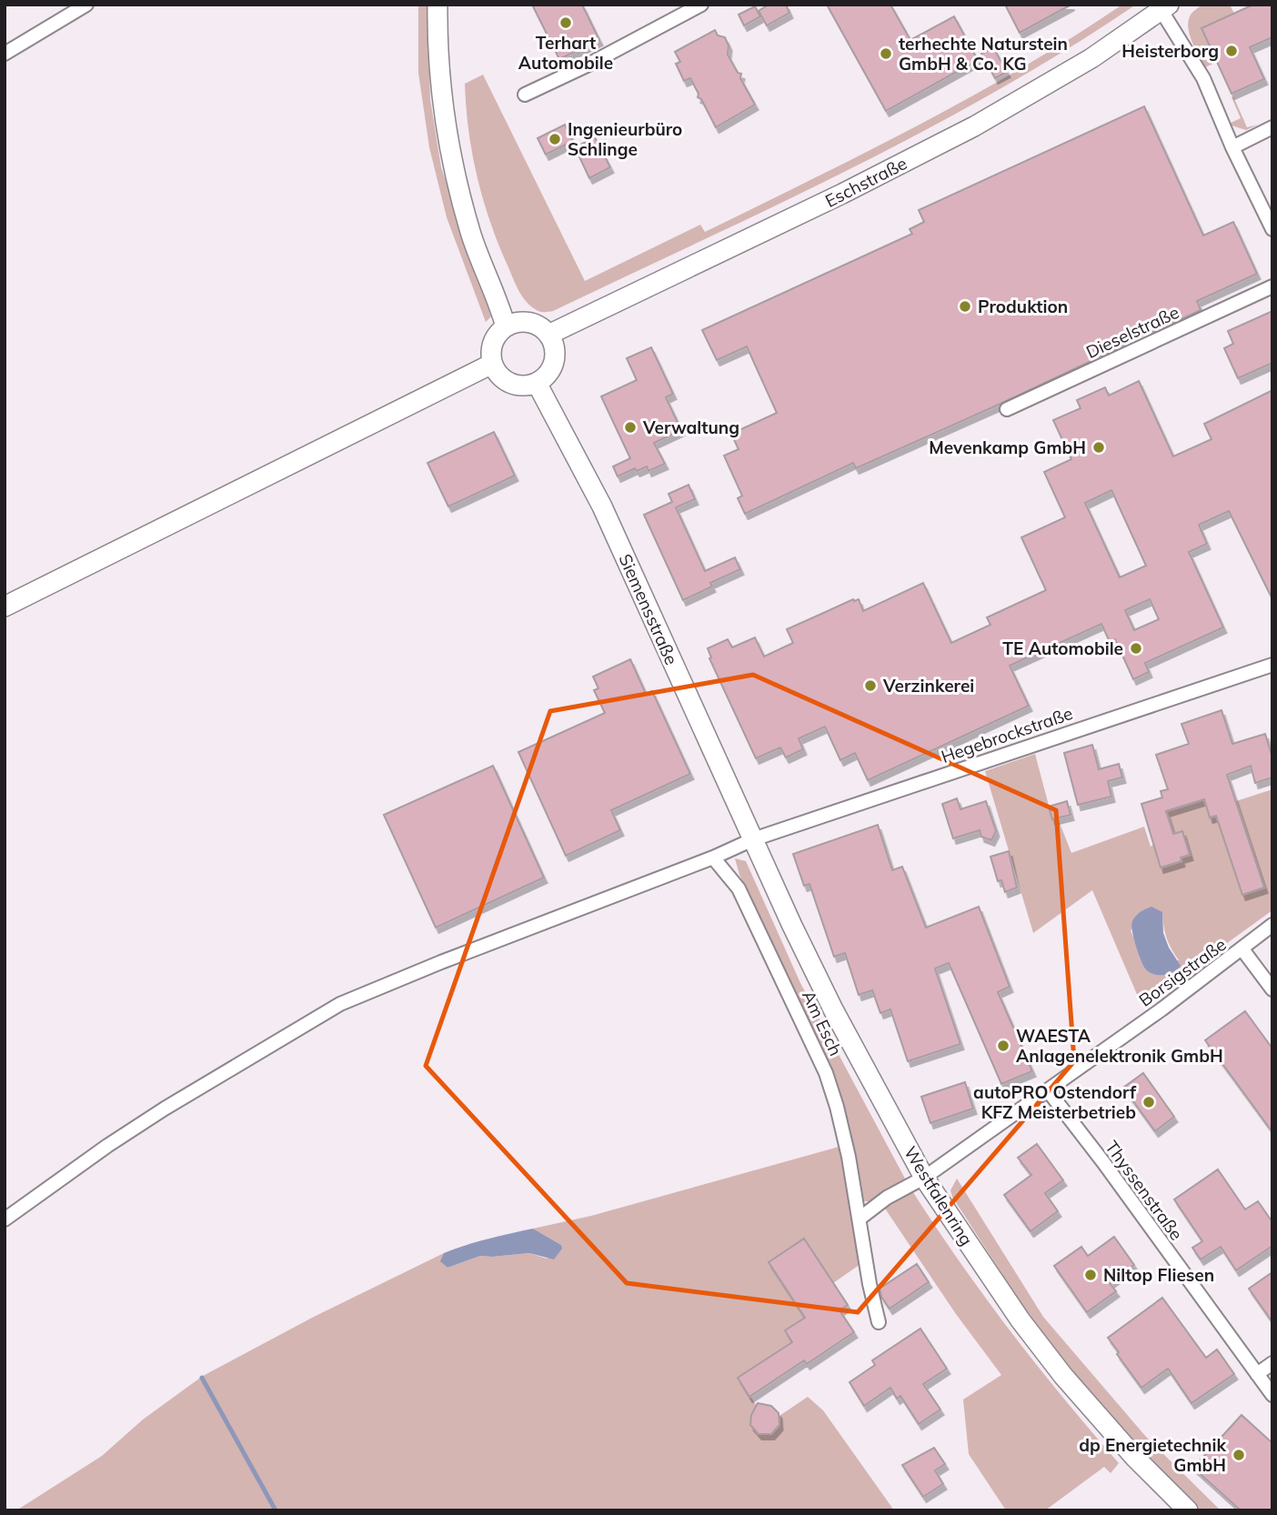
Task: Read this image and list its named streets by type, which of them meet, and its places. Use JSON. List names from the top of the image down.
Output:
{
  "streets": {
    "street": [
      "Eschstraße",
      "Dieselstraße",
      "Siemensstraße",
      "Hegebrockstraße",
      "Borsigstraße",
      "Am Esch",
      "Thyssenstraße",
      "Westfalenring"
    ]
  },
  "crossings": [
    ["Eschstraße", "Siemensstraße"],
    ["Siemensstraße", "Hegebrockstraße"],
    ["Siemensstraße", "Westfalenring"],
    ["Hegebrockstraße", "Am Esch"],
    ["Hegebrockstraße", "Westfalenring"],
    ["Borsigstraße", "Thyssenstraße"],
    ["Borsigstraße", "Westfalenring"]
  ],
  "places": [
    "Terhart Automobile",
    "Heisterborg",
    "terhechte Naturstein GmbH & Co. KG",
    "Ingenieurbüro Schlinge",
    "Produktion",
    "Verwaltung",
    "Mevenkamp GmbH",
    "TE Automobile",
    "Verzinkerei",
    "WAESTA Anlagenelektronik GmbH",
    "autoPRO Ostendorf KFZ Meisterbetrieb",
    "Niltop Fliesen",
    "dp Energietechnik GmbH"
  ]
}
